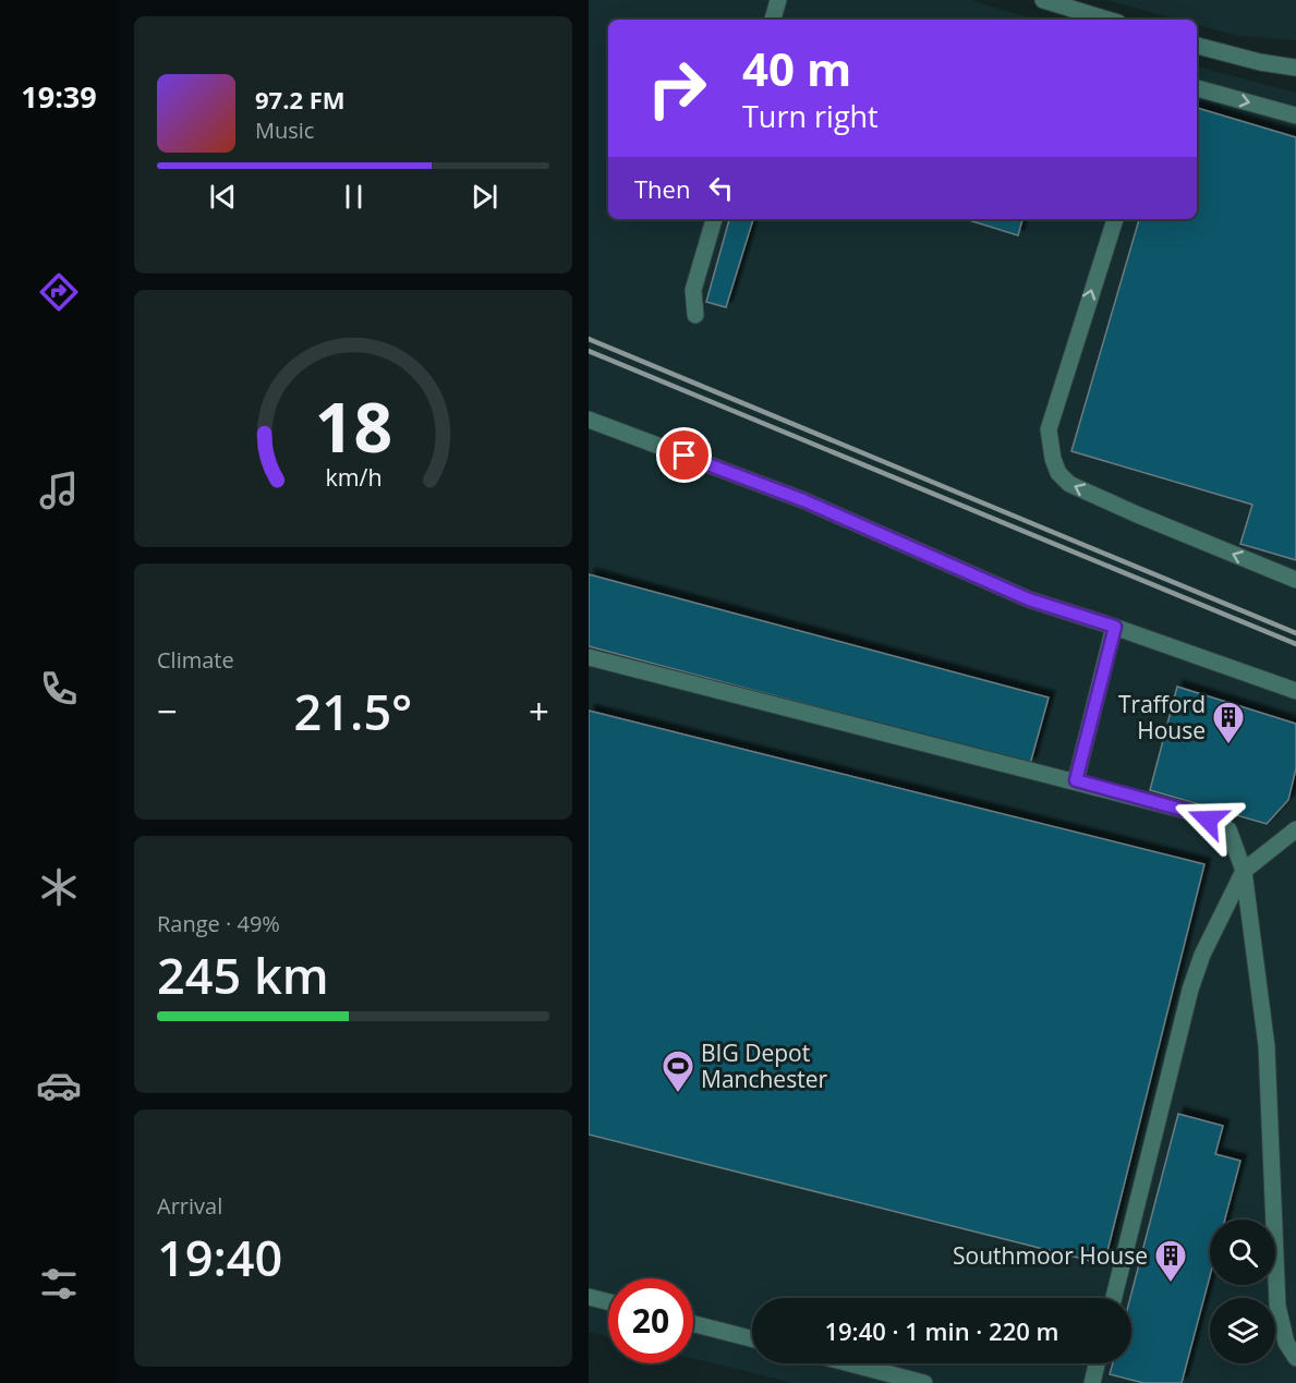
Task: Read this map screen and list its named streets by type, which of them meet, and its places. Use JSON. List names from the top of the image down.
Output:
{
  "places": {
    "building": ["Trafford House", "Southmoor House"],
    "sports": ["BIG Depot Manchester"]
  },
  "page": {
    "tabs": "19:39",
    "turn": ["40 m", "Turn right"],
    "song": ["97.2 FM", "Music"],
    "then": "Then",
    "tile": [
      "Climate",
      ["Range · 49%", "245 km"],
      ["Arrival", "19:40"]
    ],
    "heat": ["−", "21.5°", "+"],
    "limit": "20",
    "trip": "19:40 · 1 min · 220 m",
    "gauge": ["18", "km/h"]
  }
}
